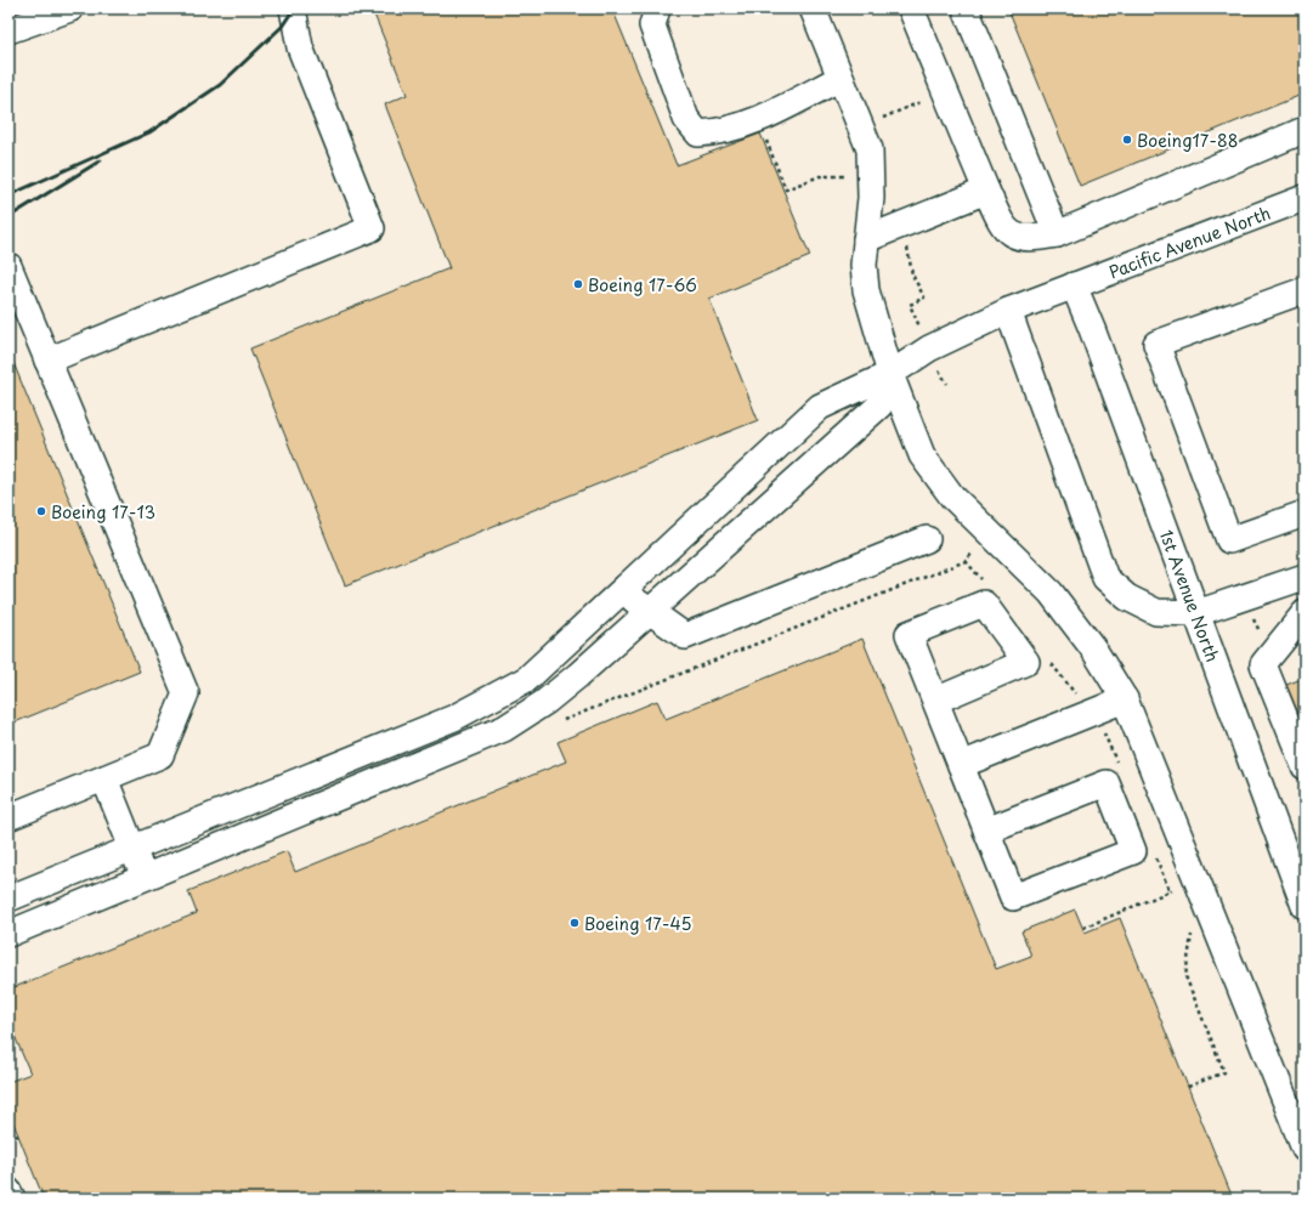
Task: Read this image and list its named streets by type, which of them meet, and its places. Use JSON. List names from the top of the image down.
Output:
{
  "streets": {
    "street": ["Pacific Avenue North", "1st Avenue North"]
  },
  "crossings": [
    ["Pacific Avenue North", "1st Avenue North"]
  ],
  "places": [
    "Boeing17-88",
    "Boeing 17-66",
    "Boeing 17-13",
    "Boeing 17-45"
  ]
}
